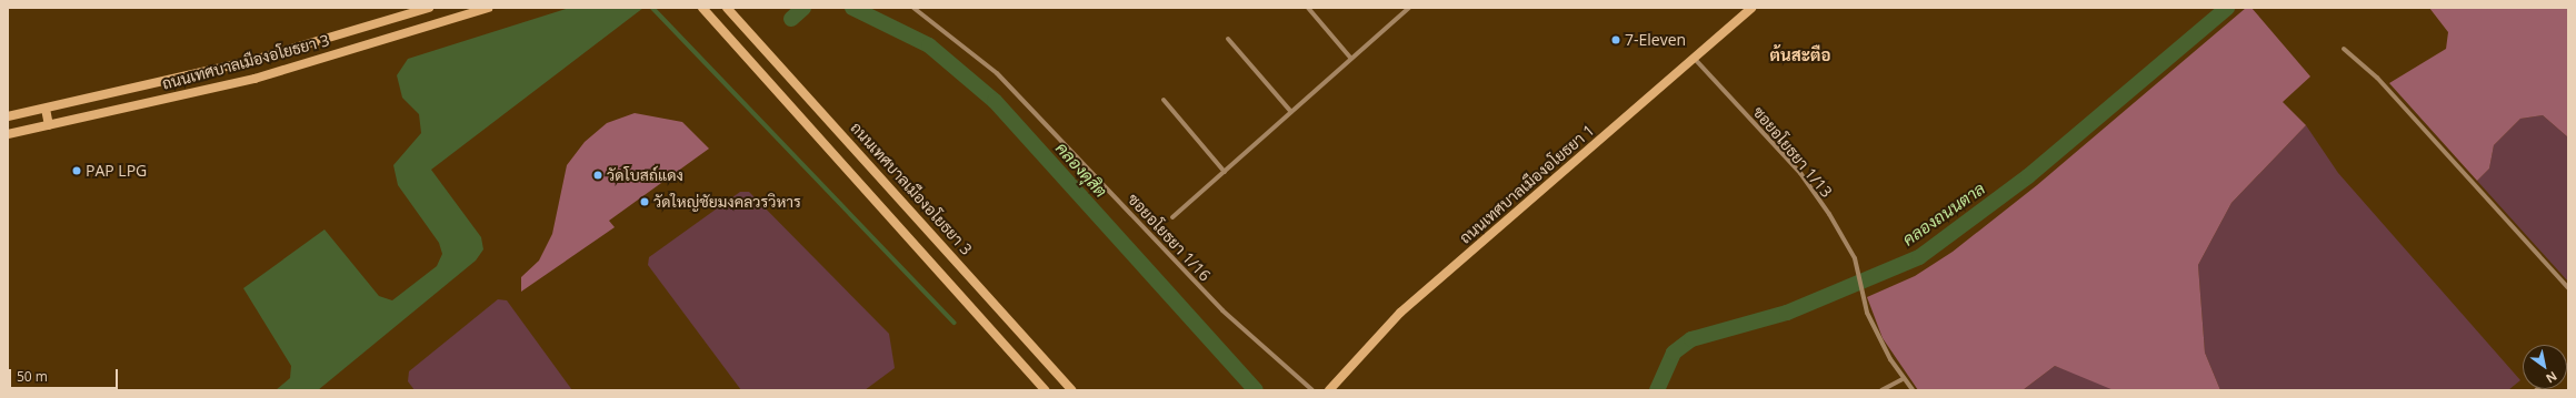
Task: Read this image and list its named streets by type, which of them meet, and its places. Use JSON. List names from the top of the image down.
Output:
{
  "streets": {
    "street": [
      "ถนนเทศบาลเมืองอโยธยา 3",
      "ซอยอโยธยา 1/13",
      "ถนนเทศบาลเมืองอโยธยา 1",
      "ซอยอโยธยา 1/16"
    ]
  },
  "crossings": [
    ["ซอยอโยธยา 1/13", "ถนนเทศบาลเมืองอโยธยา 1"]
  ],
  "districts": ["ต้นสะตือ"],
  "water": ["คลองดุสิต", "คลองถนนตาล"],
  "places": [
    "7-Eleven",
    "PAP LPG",
    "วัดโบสถ์แดง",
    "วัดใหญ่ชัยมงคลวรวิหาร"
  ],
  "scale_bar": "50 m",
  "north": "bottom right"
}
